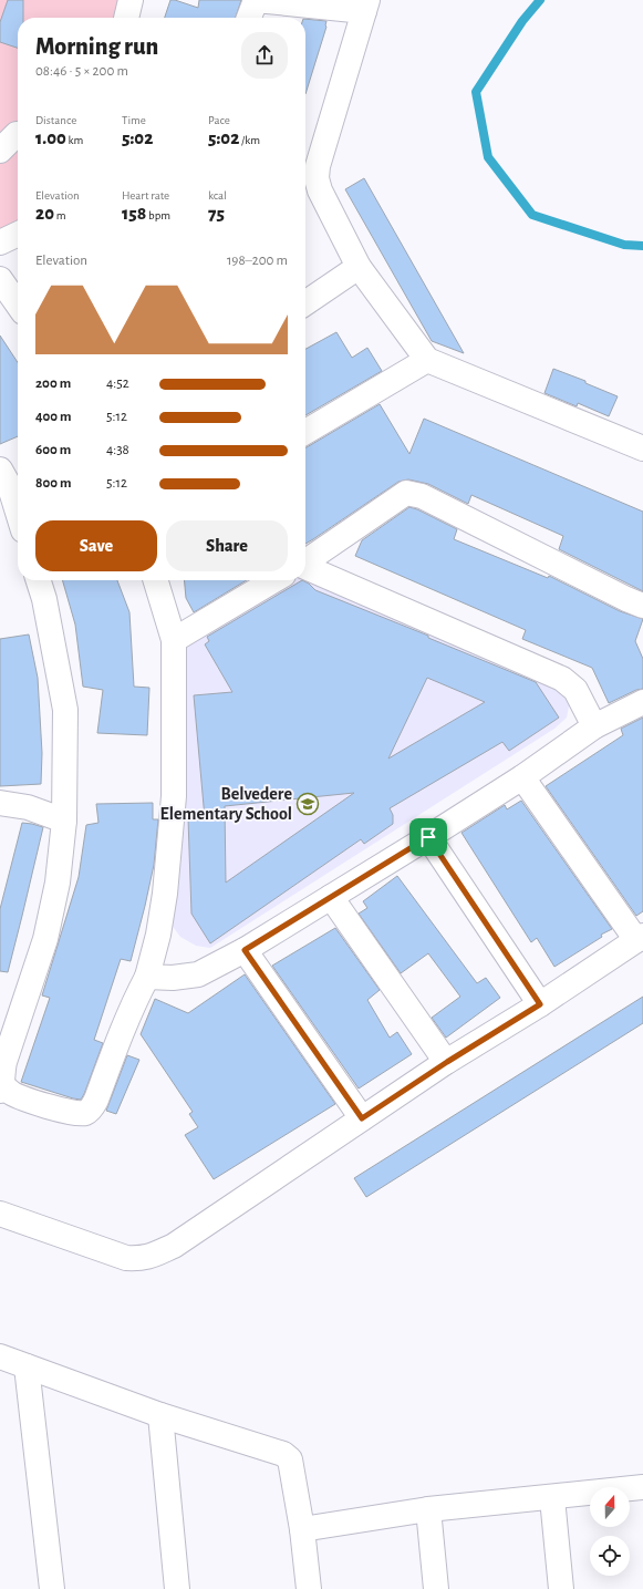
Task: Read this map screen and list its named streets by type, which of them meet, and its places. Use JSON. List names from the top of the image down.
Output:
{
  "places": {
    "school or university": ["Belvedere Elementary School"]
  },
  "north": "top",
  "page": {
    "heading": ["Morning run", "08:46 · 5 × 200 m"],
    "stats": [
      ["Distance", "1.00 km"],
      ["Time", "5:02"],
      ["Pace", "5:02 /km"],
      ["Elevation", "20 m"],
      ["Heart rate", "158 bpm"],
      ["kcal", "75"]
    ],
    "chart": ["Elevation", "198–200 m"],
    "list": [
      {
        "name": "200 m",
        "note": "4:52"
      },
      {
        "name": "400 m",
        "note": "5:12"
      },
      {
        "name": "600 m",
        "note": "4:38"
      },
      {
        "name": "800 m",
        "note": "5:12"
      }
    ],
    "buttons": ["Save", "Share"]
  }
}
